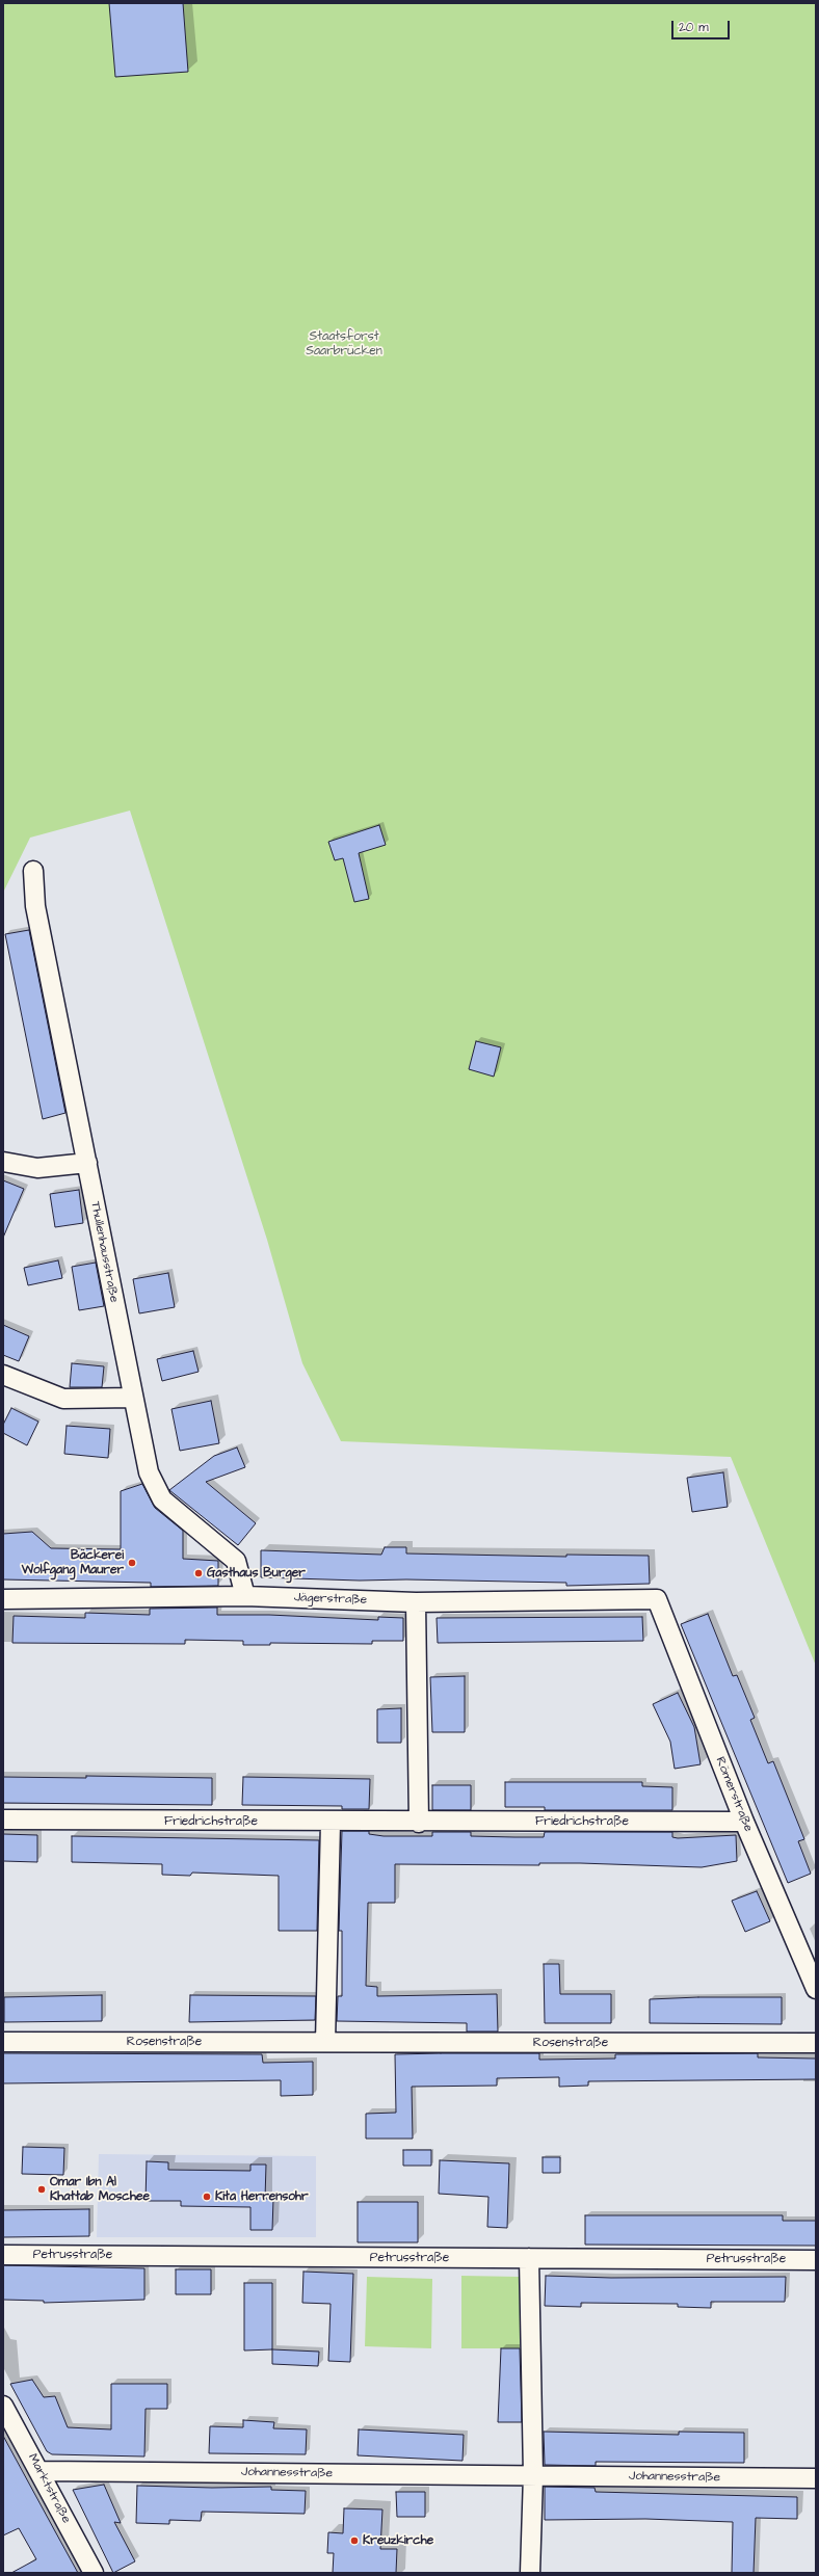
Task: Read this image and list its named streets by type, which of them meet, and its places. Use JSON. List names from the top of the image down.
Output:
{
  "streets": {
    "street": [
      "Thullenhausstraße",
      "Jägerstraße",
      "Römerstraße",
      "Friedrichstraße",
      "Rosenstraße",
      "Petrusstraße",
      "Johannesstraße",
      "Marktstraße"
    ]
  },
  "crossings": [
    ["Thullenhausstraße", "Jägerstraße"],
    ["Jägerstraße", "Römerstraße"],
    ["Römerstraße", "Friedrichstraße"],
    ["Johannesstraße", "Marktstraße"]
  ],
  "parks": ["Staatsforst Saarbrücken"],
  "places": [
    "Bäckerei Wolfgang Maurer",
    "Gasthaus Burger",
    "Omar Ibn Al Khattab Moschee",
    "Kita Herrensohr",
    "Kreuzkirche"
  ],
  "scale_bar": "20 m"
}
